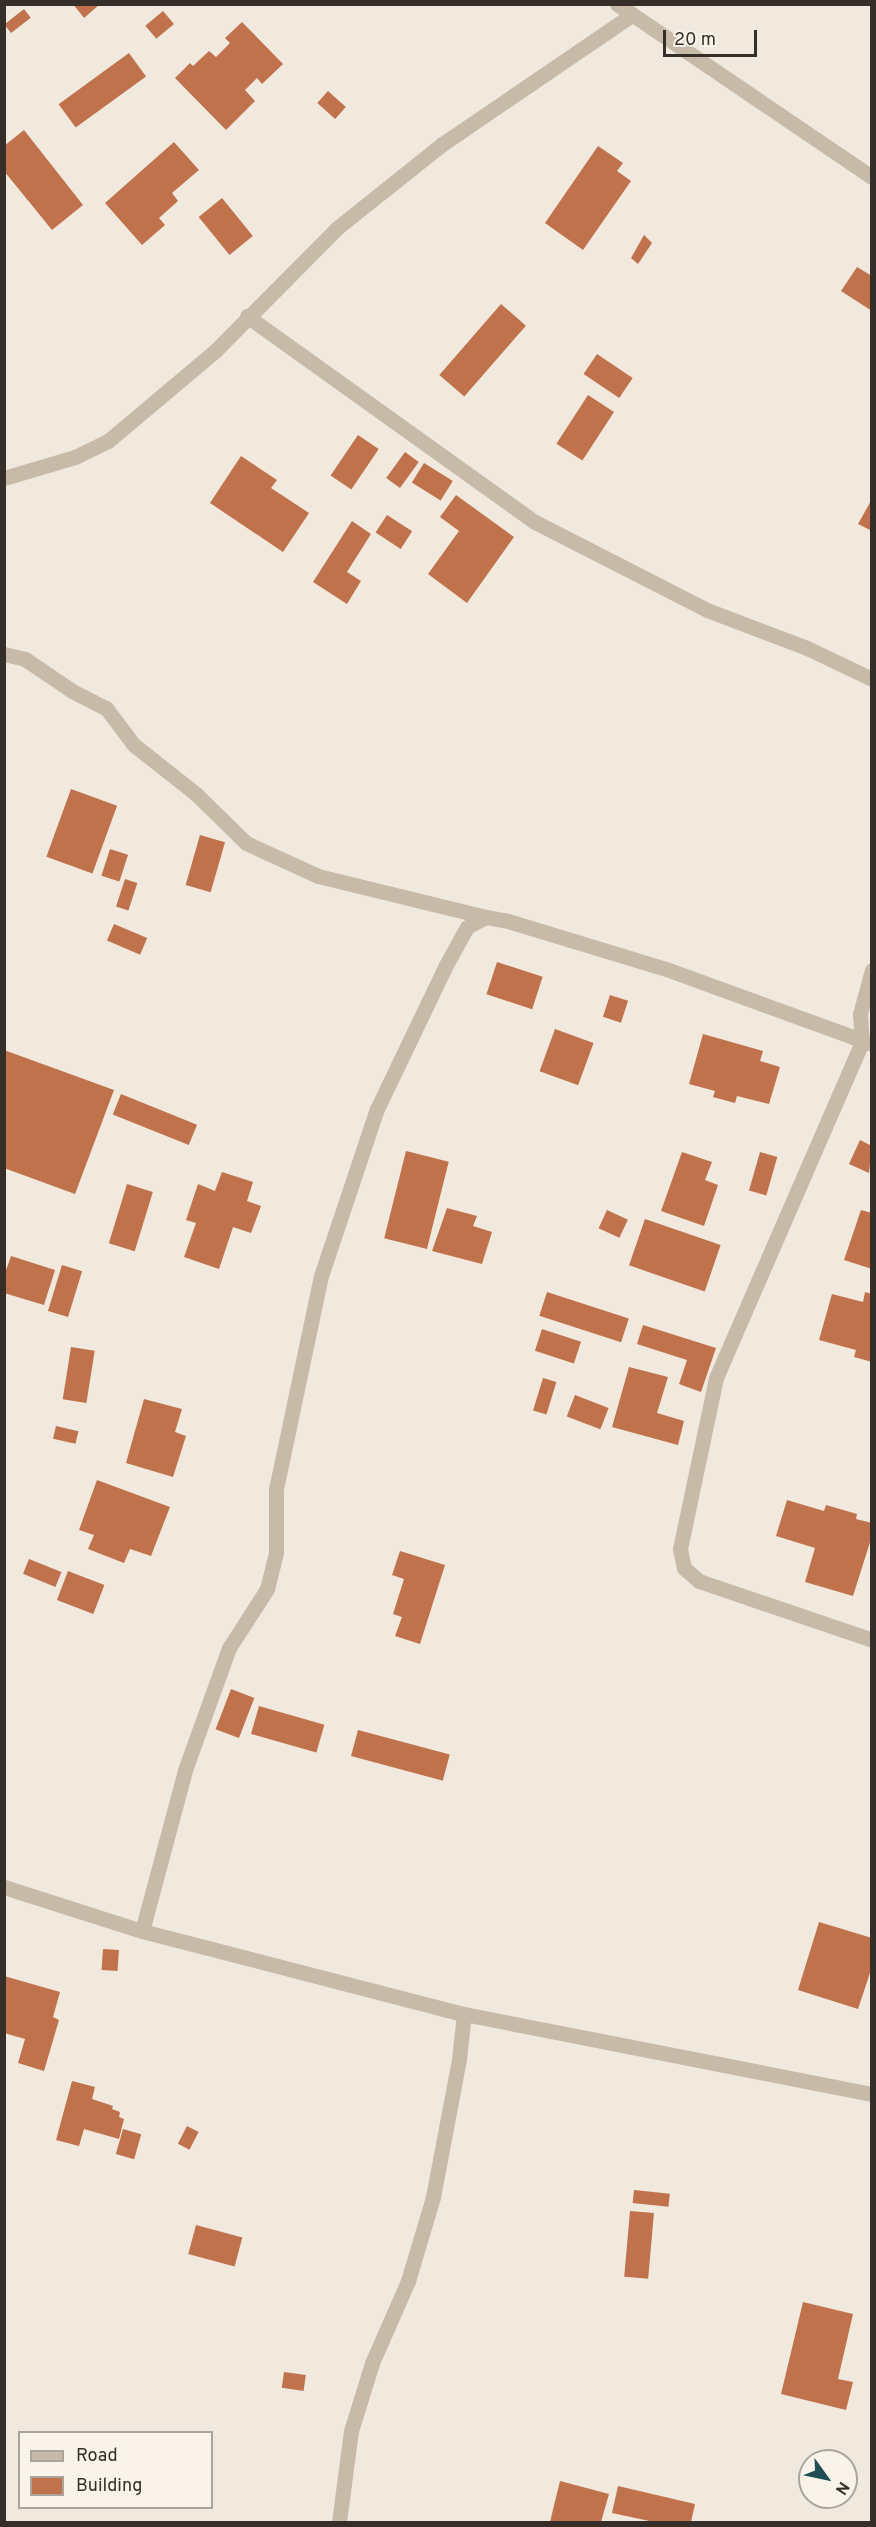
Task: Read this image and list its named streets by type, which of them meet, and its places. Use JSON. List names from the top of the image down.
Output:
{
  "legend": ["Road", "Building"],
  "scale_bar": "20 m",
  "north": "bottom right"
}
